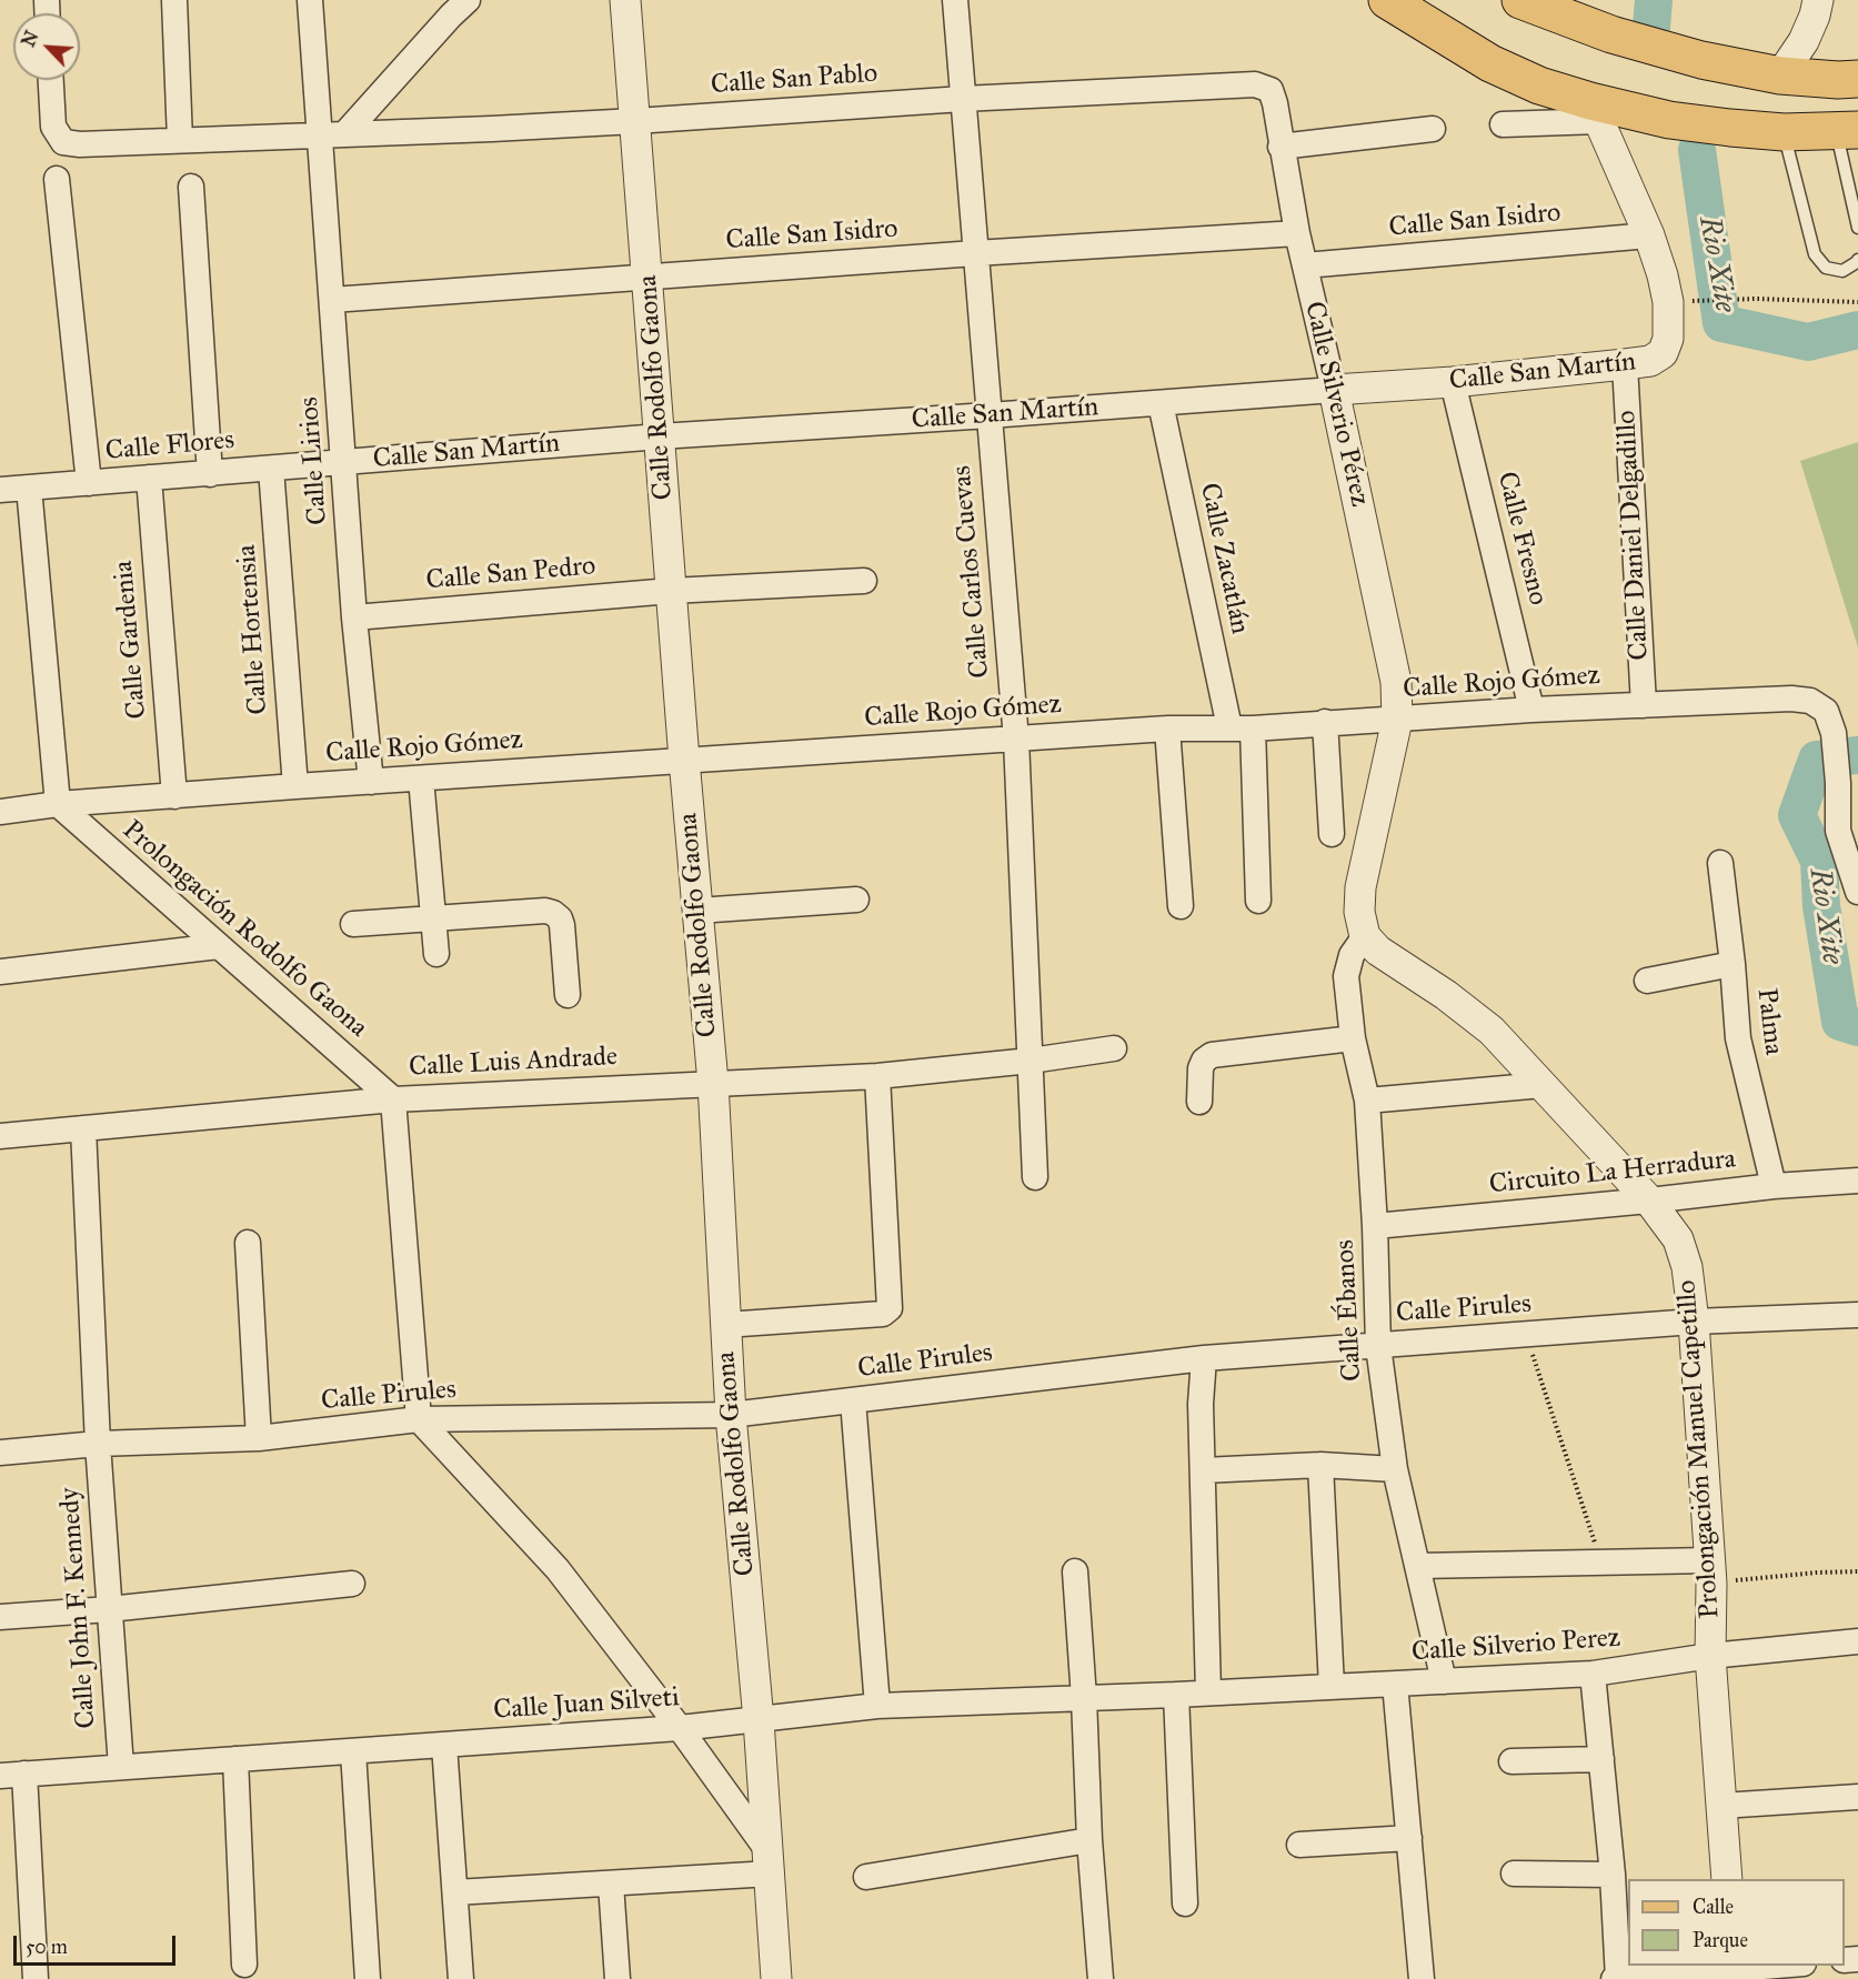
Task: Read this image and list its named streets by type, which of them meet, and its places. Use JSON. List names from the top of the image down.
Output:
{
  "streets": {
    "street": [
      "Calle San Pablo",
      "Calle San Isidro",
      "Calle San Martín",
      "Calle Rodolfo Gaona",
      "Calle Silverio Pérez",
      "Calle Flores",
      "Calle Lirios",
      "Calle Daniel Delgadillo",
      "Calle Fresno",
      "Calle Zacatlán",
      "Calle Carlos Cuevas",
      "Calle San Pedro",
      "Calle Hortensia",
      "Calle Gardenia",
      "Calle Rojo Gómez",
      "Prolongación Rodolfo Gaona",
      "Palma",
      "Calle Luis Andrade",
      "Circuito La Herradura",
      "Calle Pirules",
      "Calle Ébanos",
      "Prolongación Manuel Capetillo",
      "Calle John F. Kennedy",
      "Calle Silverio Perez",
      "Calle Juan Silveti"
    ]
  },
  "crossings": [
    ["Calle San Pablo", "Calle Rodolfo Gaona"],
    ["Calle San Pablo", "Calle Silverio Pérez"],
    ["Calle San Pablo", "Calle Lirios"],
    ["Calle San Pablo", "Calle Carlos Cuevas"],
    ["Calle San Isidro", "Calle San Martín"],
    ["Calle San Isidro", "Calle Rodolfo Gaona"],
    ["Calle San Isidro", "Calle Silverio Pérez"],
    ["Calle San Isidro", "Calle Lirios"],
    ["Calle San Isidro", "Calle Carlos Cuevas"],
    ["Calle San Martín", "Calle Rodolfo Gaona"],
    ["Calle San Martín", "Calle Silverio Pérez"],
    ["Calle San Martín", "Calle Flores"],
    ["Calle San Martín", "Calle Lirios"],
    ["Calle San Martín", "Calle Daniel Delgadillo"],
    ["Calle San Martín", "Calle Fresno"],
    ["Calle San Martín", "Calle Zacatlán"],
    ["Calle San Martín", "Calle Carlos Cuevas"],
    ["Calle Rodolfo Gaona", "Calle San Pedro"],
    ["Calle Rodolfo Gaona", "Calle Rojo Gómez"],
    ["Calle Rodolfo Gaona", "Calle Luis Andrade"],
    ["Calle Rodolfo Gaona", "Calle Pirules"],
    ["Calle Rodolfo Gaona", "Calle Juan Silveti"],
    ["Calle Silverio Pérez", "Calle Rojo Gómez"],
    ["Calle Flores", "Calle Lirios"],
    ["Calle Flores", "Calle Hortensia"],
    ["Calle Flores", "Calle Gardenia"],
    ["Calle Lirios", "Calle San Pedro"],
    ["Calle Lirios", "Calle Rojo Gómez"],
    ["Calle Daniel Delgadillo", "Calle Rojo Gómez"],
    ["Calle Fresno", "Calle Rojo Gómez"],
    ["Calle Zacatlán", "Calle Rojo Gómez"],
    ["Calle Carlos Cuevas", "Calle Rojo Gómez"],
    ["Calle Carlos Cuevas", "Calle Luis Andrade"],
    ["Calle Hortensia", "Calle Rojo Gómez"],
    ["Calle Gardenia", "Calle Rojo Gómez"],
    ["Calle Rojo Gómez", "Prolongación Rodolfo Gaona"],
    ["Prolongación Rodolfo Gaona", "Calle Luis Andrade"],
    ["Palma", "Circuito La Herradura"],
    ["Calle Luis Andrade", "Calle John F. Kennedy"],
    ["Circuito La Herradura", "Calle Ébanos"],
    ["Circuito La Herradura", "Prolongación Manuel Capetillo"],
    ["Calle Pirules", "Calle Ébanos"],
    ["Calle Pirules", "Prolongación Manuel Capetillo"],
    ["Calle Pirules", "Calle John F. Kennedy"],
    ["Calle Ébanos", "Prolongación Manuel Capetillo"],
    ["Calle Ébanos", "Calle Silverio Perez"],
    ["Prolongación Manuel Capetillo", "Calle Silverio Perez"],
    ["Calle John F. Kennedy", "Calle Juan Silveti"],
    ["Calle Silverio Perez", "Calle Juan Silveti"]
  ],
  "water": ["Rio Xite"],
  "legend": ["Calle", "Parque"],
  "scale_bar": "50 m",
  "north": "top left"
}
